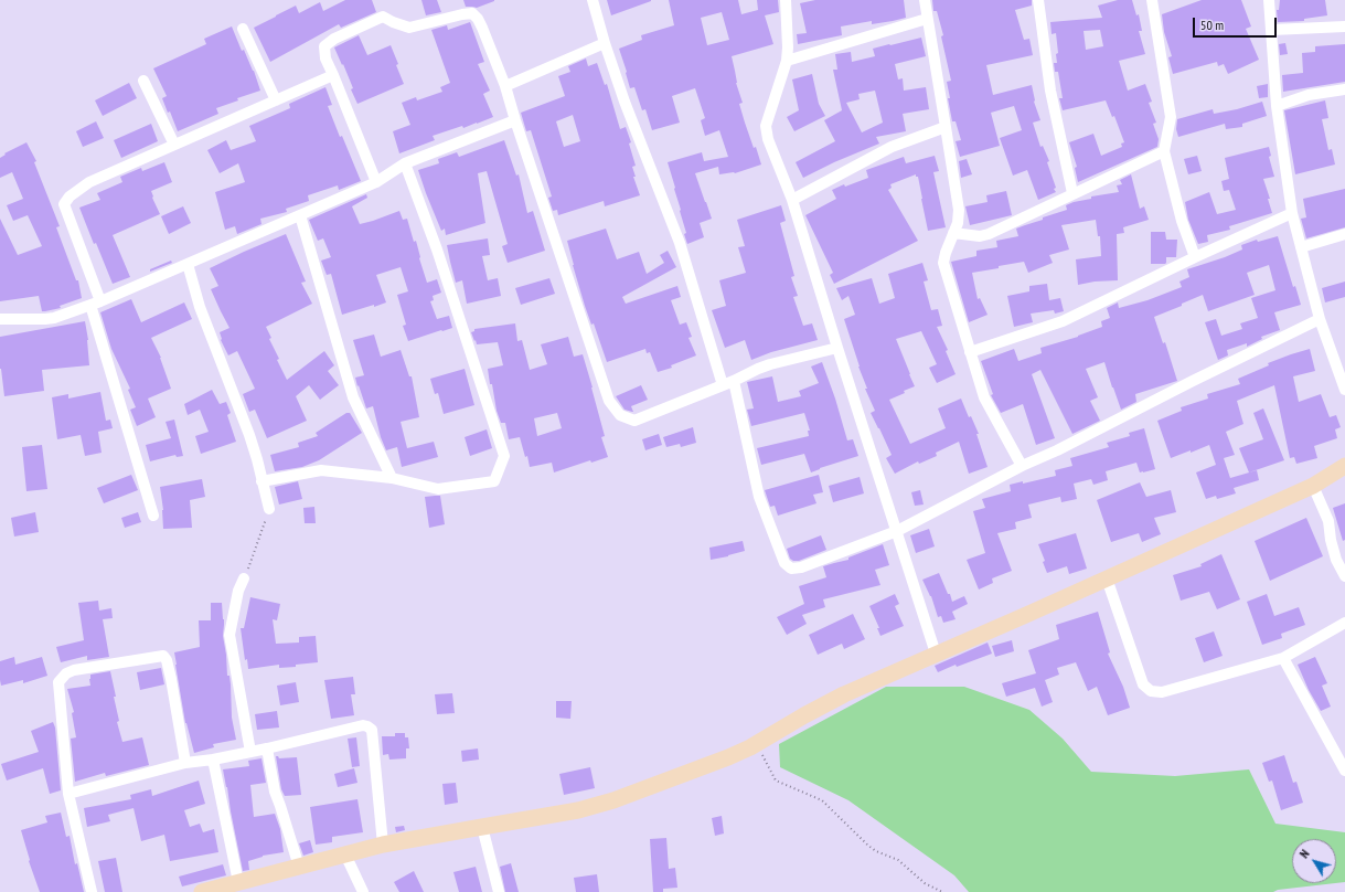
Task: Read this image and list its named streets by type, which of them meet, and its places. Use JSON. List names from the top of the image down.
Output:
{
  "scale_bar": "50 m",
  "north": "top left"
}
